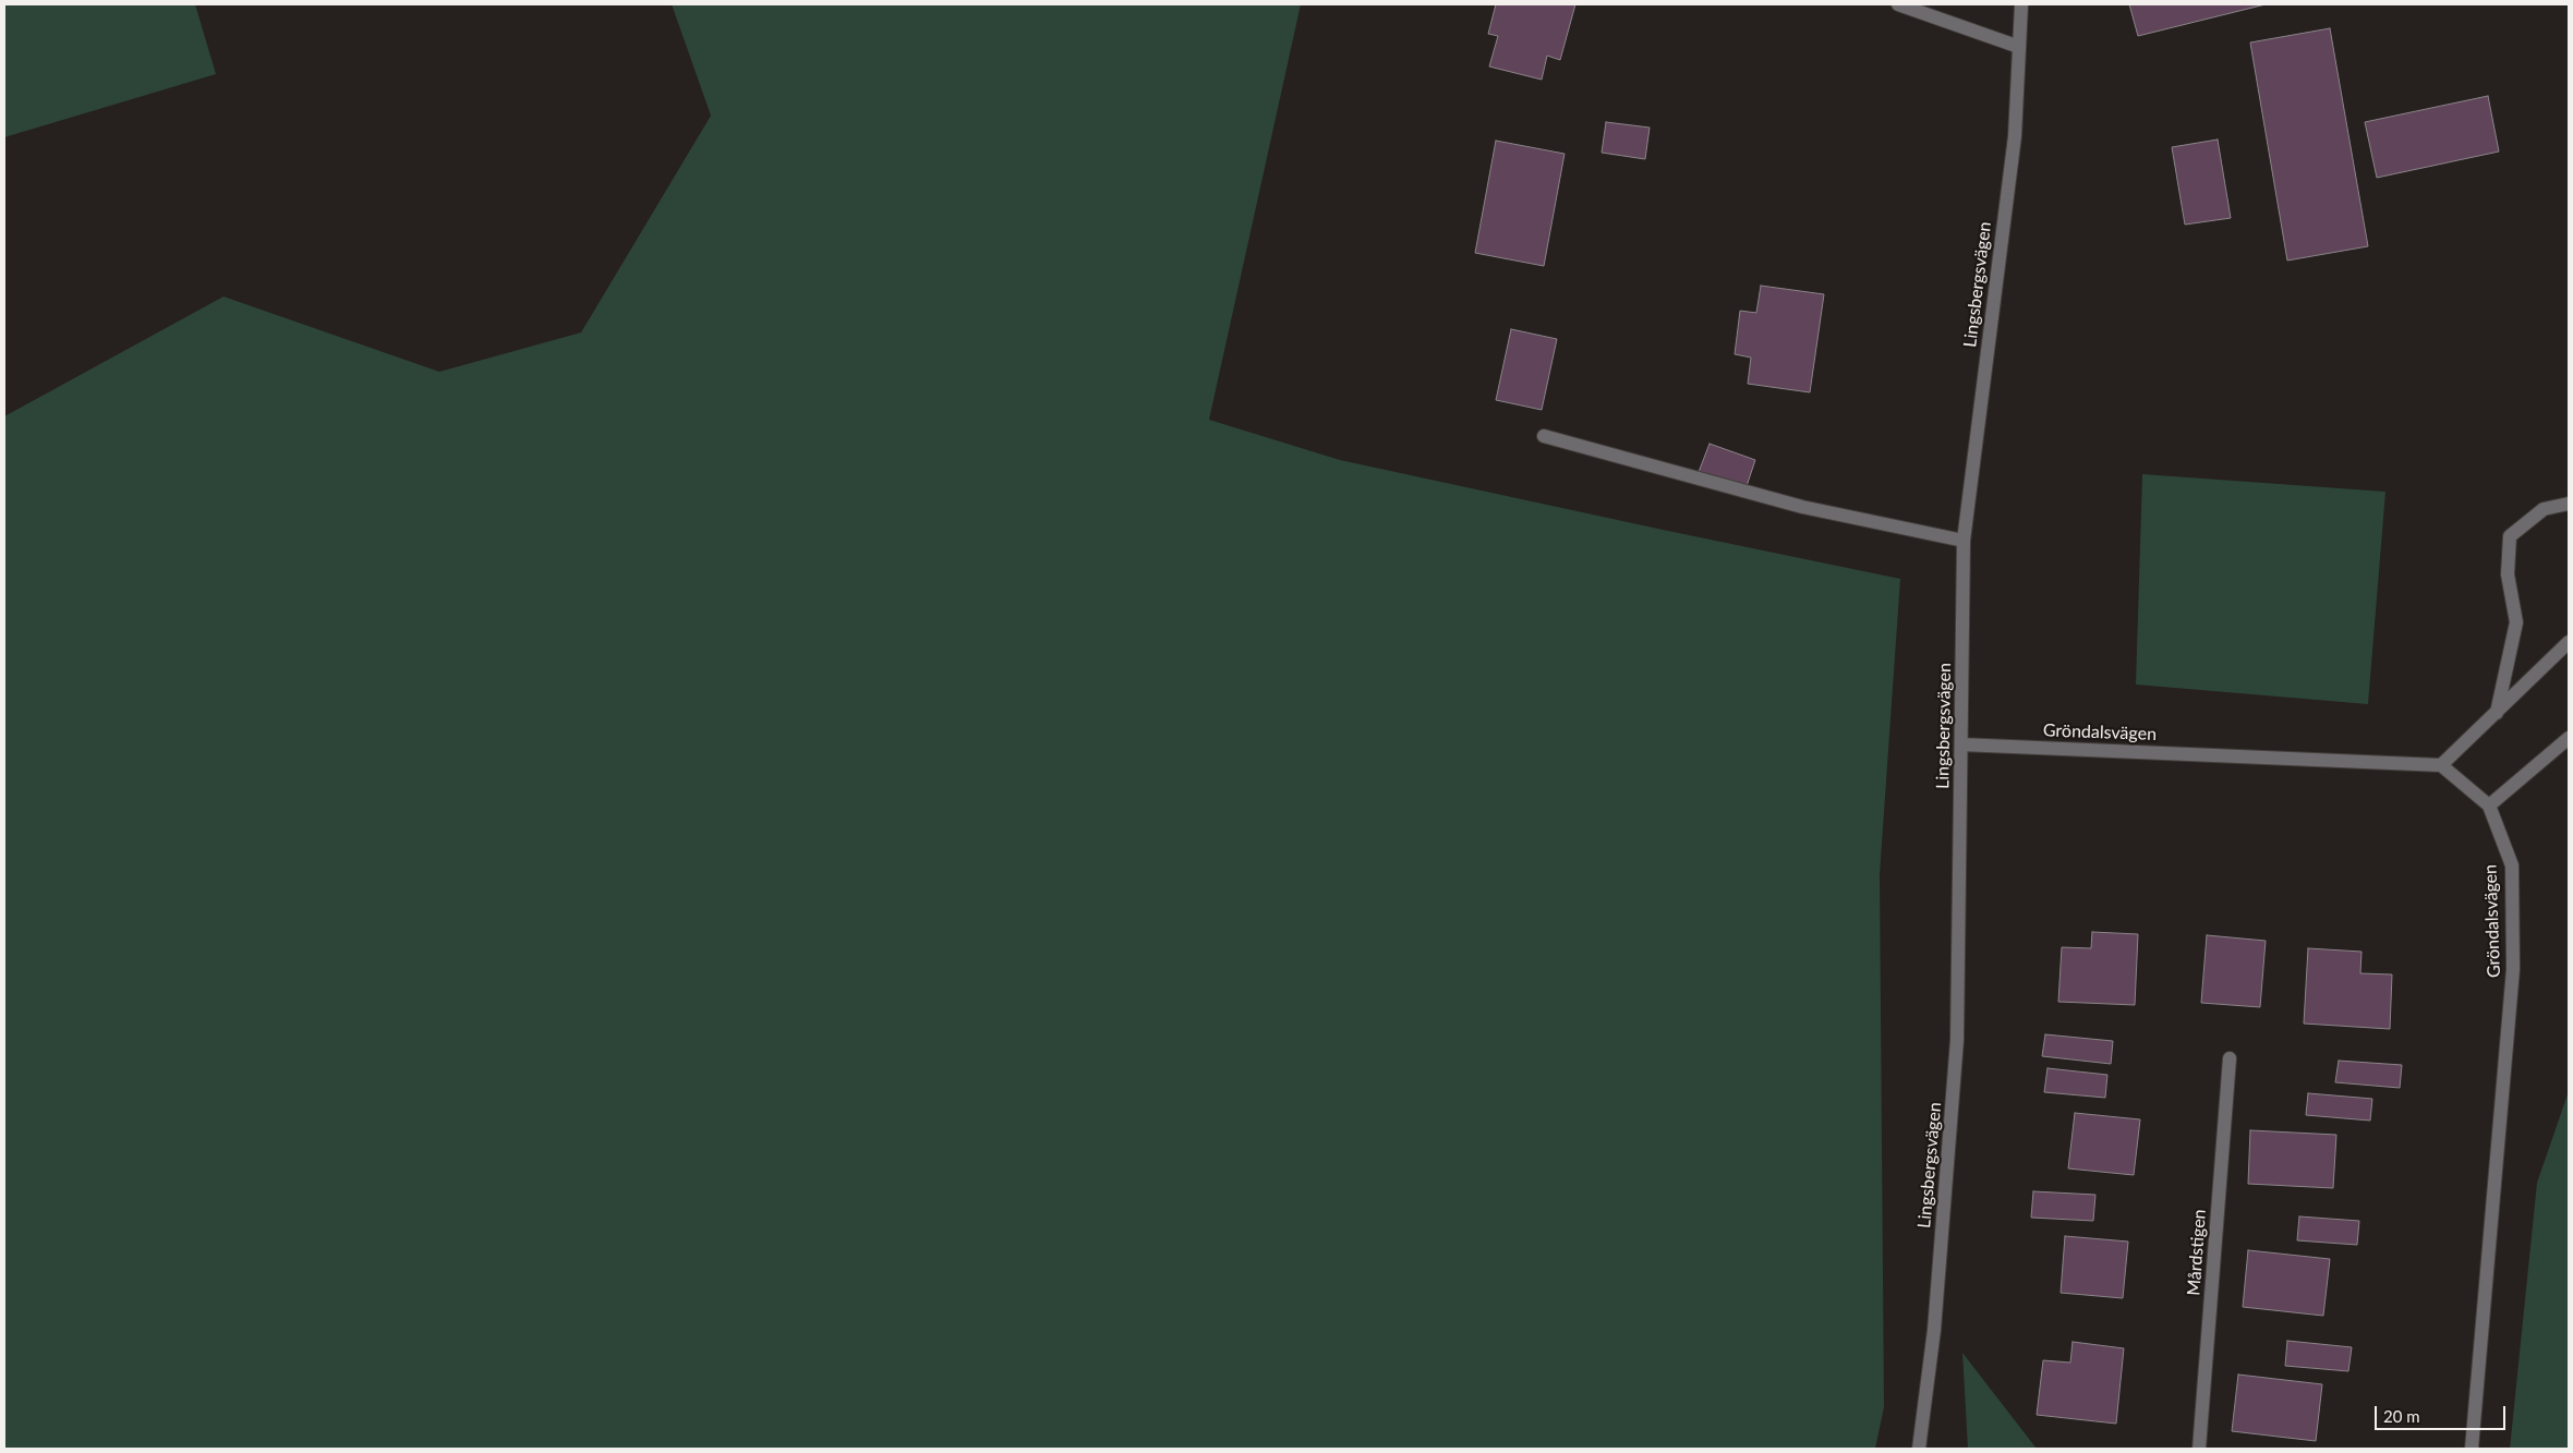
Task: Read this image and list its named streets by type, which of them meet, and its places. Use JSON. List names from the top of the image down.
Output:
{
  "streets": {
    "street": ["Lingsbergsvägen", "Gröndalsvägen", "Mårdstigen"]
  },
  "crossings": [
    ["Lingsbergsvägen", "Gröndalsvägen"]
  ],
  "scale_bar": "20 m"
}
